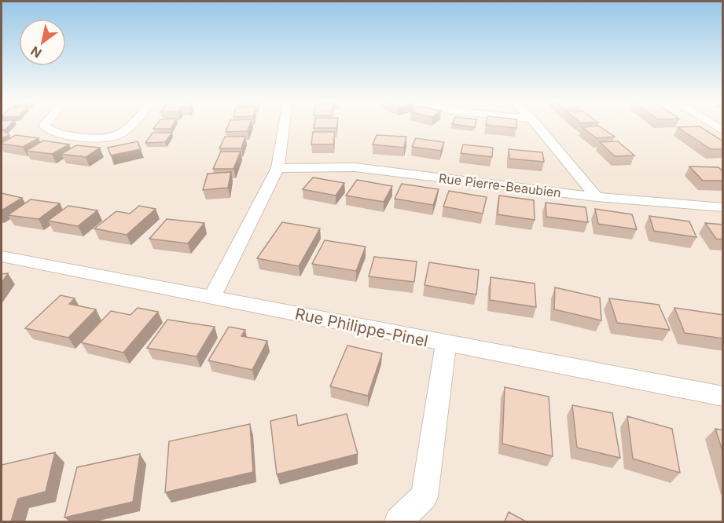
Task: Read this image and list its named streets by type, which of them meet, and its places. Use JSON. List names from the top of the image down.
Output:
{
  "streets": {
    "street": ["Rue Pierre-Beaubien", "Rue Philippe-Pinel"]
  },
  "north": "bottom left"
}
